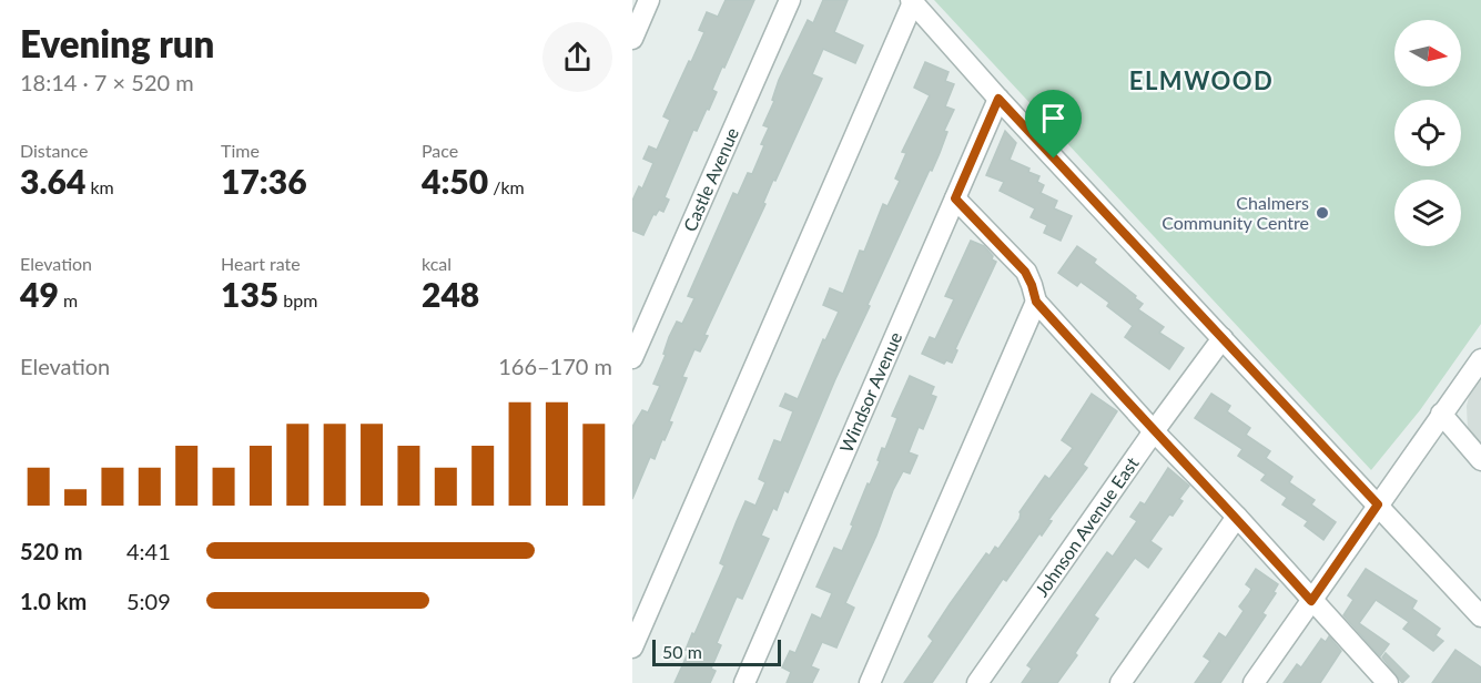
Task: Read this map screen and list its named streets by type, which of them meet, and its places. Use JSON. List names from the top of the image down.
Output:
{
  "streets": {
    "street": ["Castle Avenue", "Windsor Avenue", "Johnson Avenue East"]
  },
  "districts": ["ELMWOOD"],
  "places": ["Chalmers Community Centre"],
  "scale_bar": "50 m",
  "north": "right",
  "page": {
    "heading": ["Evening run", "18:14 · 7 × 520 m"],
    "stats": [
      ["Distance", "3.64 km"],
      ["Time", "17:36"],
      ["Pace", "4:50 /km"],
      ["Elevation", "49 m"],
      ["Heart rate", "135 bpm"],
      ["kcal", "248"]
    ],
    "chart": ["Elevation", "166–170 m"],
    "list": [
      {
        "name": "520 m",
        "note": "4:41"
      },
      {
        "name": "1.0 km",
        "note": "5:09"
      }
    ],
    "scale": "50 m"
  }
}
